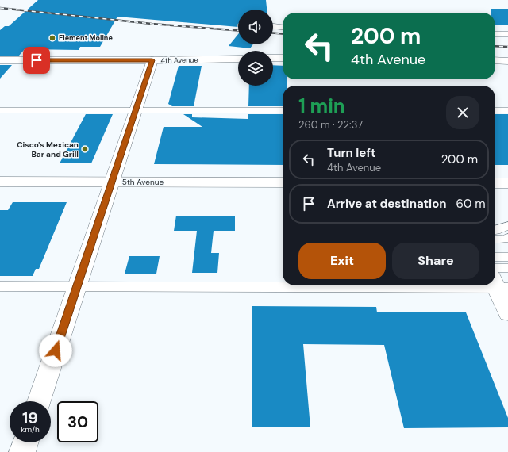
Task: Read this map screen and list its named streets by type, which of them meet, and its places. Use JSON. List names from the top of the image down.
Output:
{
  "streets": {
    "street": ["4th Avenue", "5th Avenue"]
  },
  "places": ["Element Moline", "Cisco's Mexican Bar and Grill"],
  "page": {
    "turn": ["200 m", "4th Avenue"],
    "heading": ["1 min", "260 m · 22:37"],
    "list": [
      {
        "name": "Turn left",
        "note": "4th Avenue",
        "value": "200 m"
      },
      {
        "name": "Arrive at destination",
        "value": "60 m"
      }
    ],
    "buttons": ["Exit", "Share"],
    "speed": "19 km/h",
    "limit": "30"
  }
}
